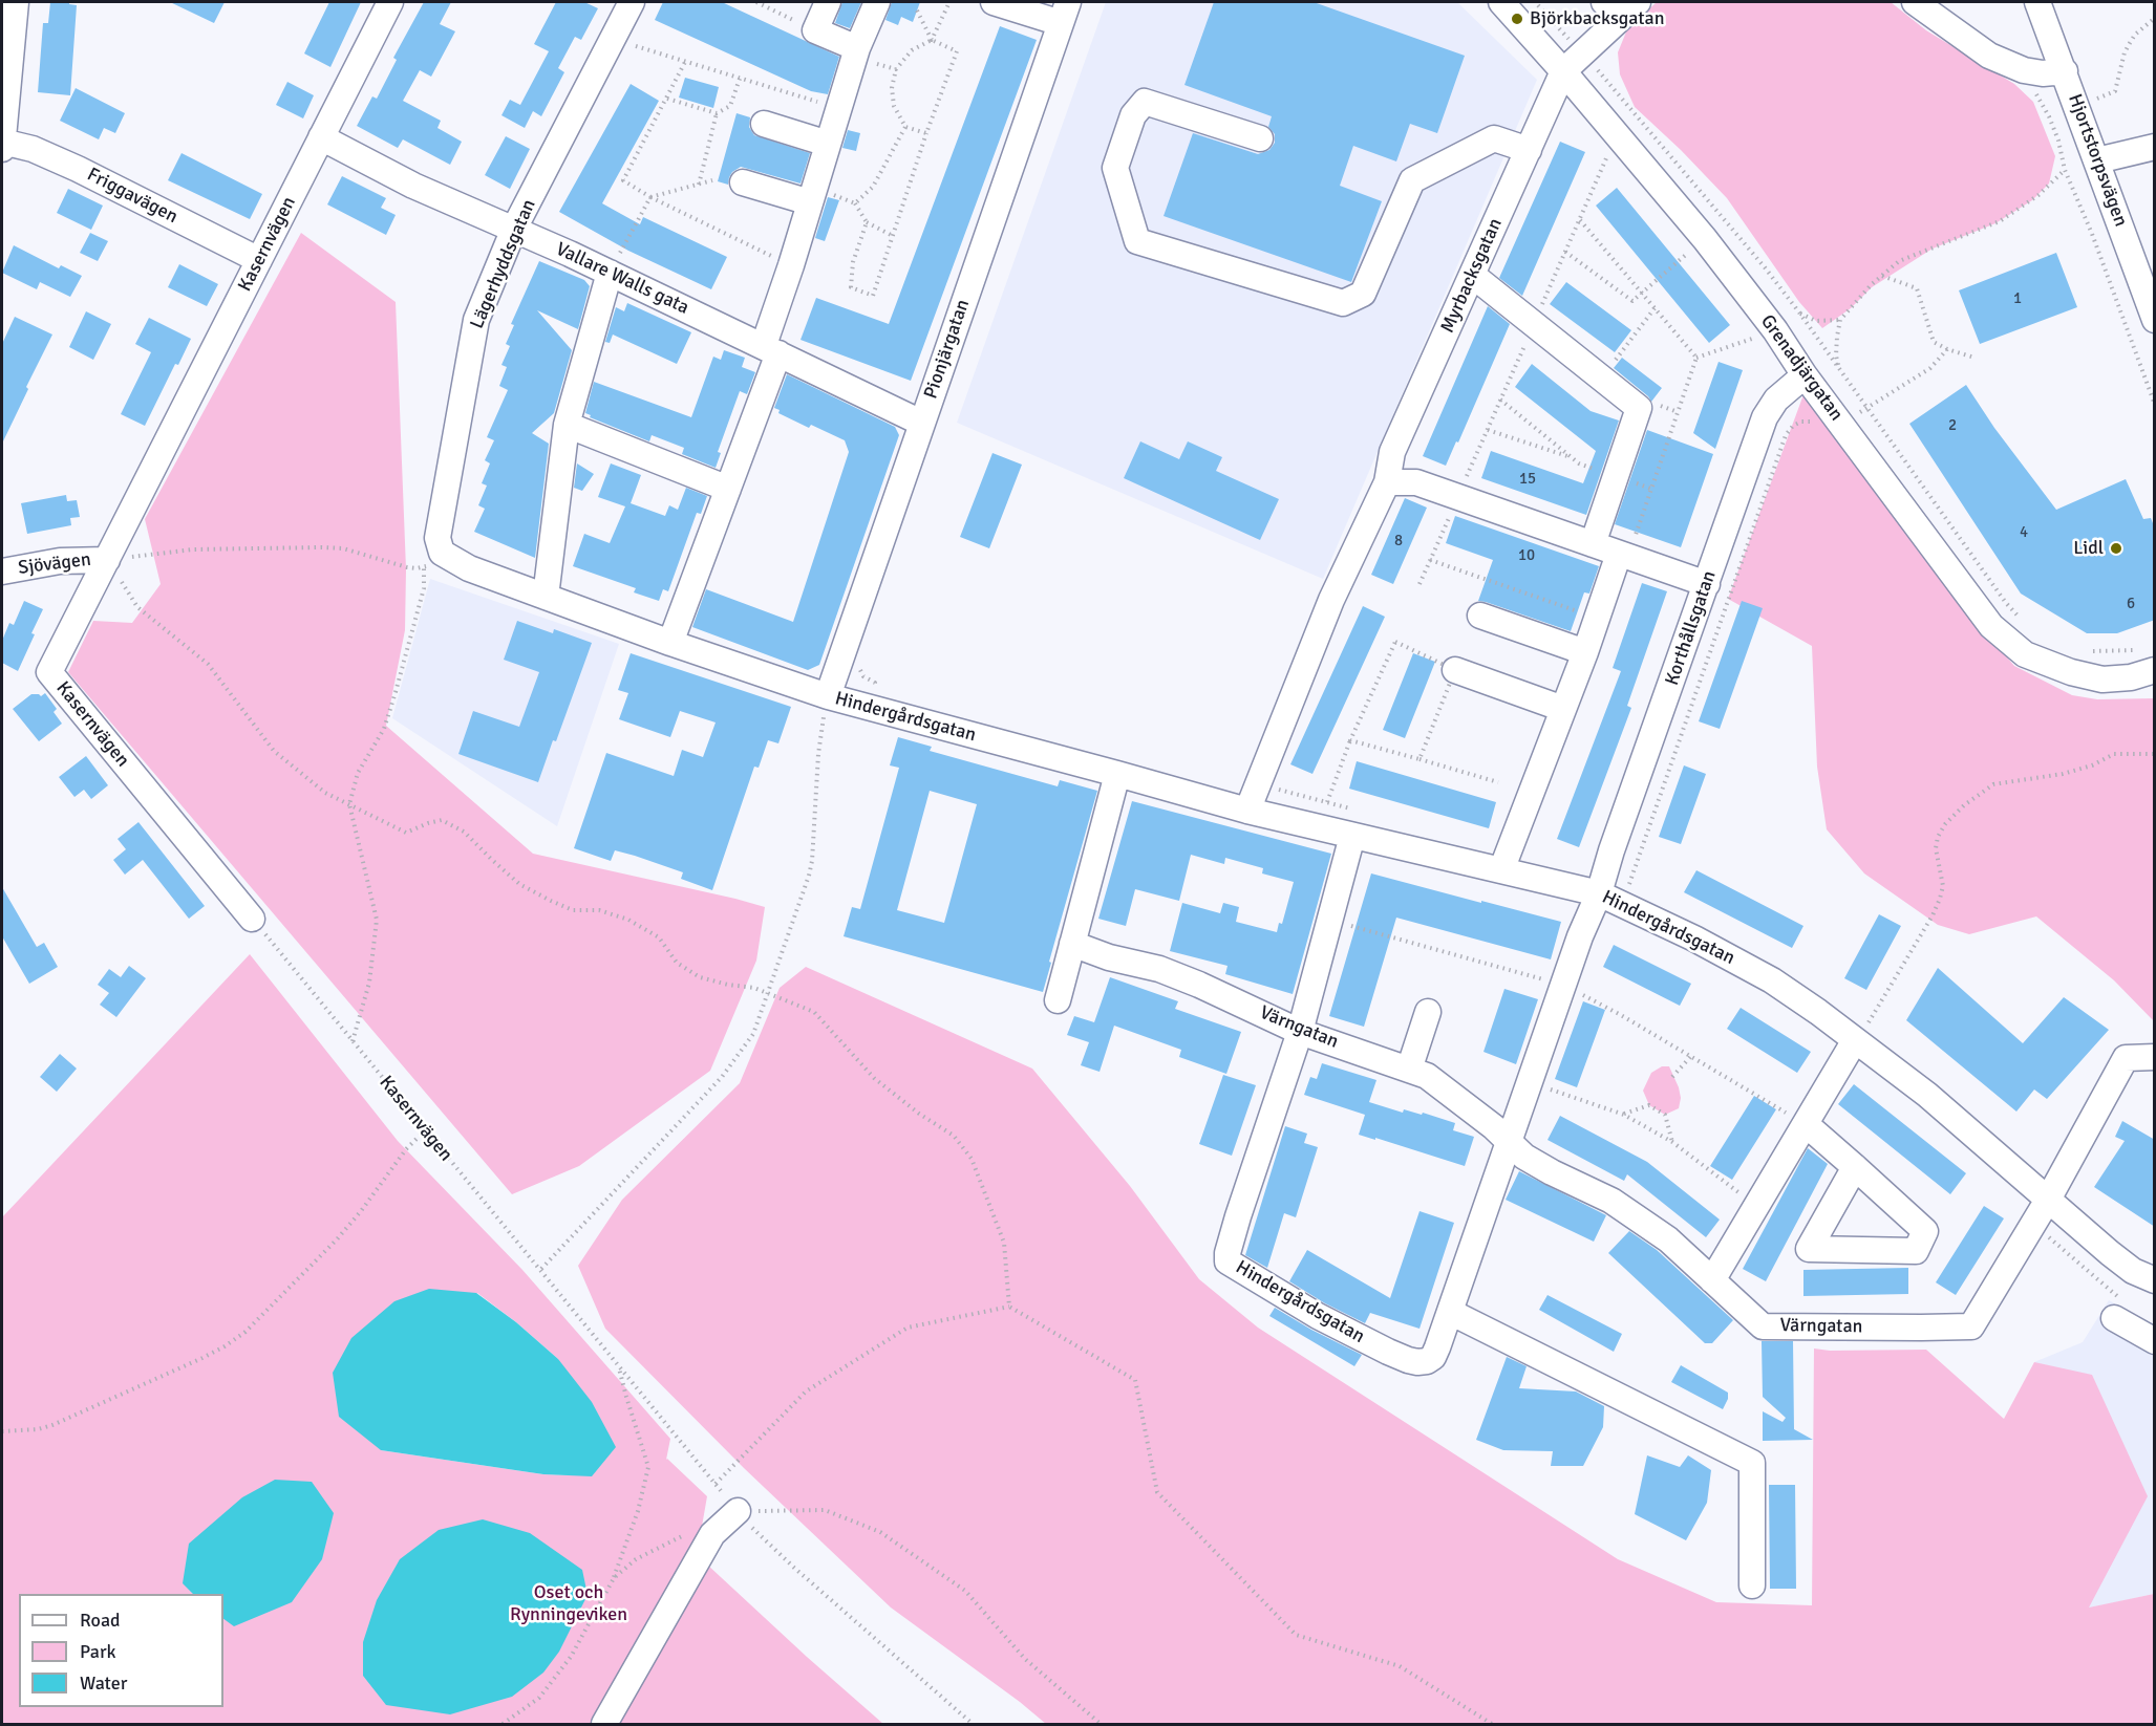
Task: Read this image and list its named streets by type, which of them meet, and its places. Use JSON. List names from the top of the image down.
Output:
{
  "streets": {
    "street": [
      "Hjortstorpsvägen",
      "Friggavägen",
      "Kasernvägen",
      "Lägerhyddsgatan",
      "Myrbacksgatan",
      "Vallare Walls gata",
      "Pionjärgatan",
      "Grenadjärgatan",
      "Sjövägen",
      "Korthållsgatan",
      "Hindergårdsgatan",
      "Värngatan"
    ]
  },
  "crossings": [
    ["Friggavägen", "Kasernvägen"],
    ["Kasernvägen", "Vallare Walls gata"],
    ["Kasernvägen", "Sjövägen"],
    ["Lägerhyddsgatan", "Vallare Walls gata"],
    ["Lägerhyddsgatan", "Hindergårdsgatan"],
    ["Myrbacksgatan", "Grenadjärgatan"],
    ["Myrbacksgatan", "Hindergårdsgatan"],
    ["Vallare Walls gata", "Pionjärgatan"],
    ["Pionjärgatan", "Hindergårdsgatan"],
    ["Grenadjärgatan", "Korthållsgatan"],
    ["Korthållsgatan", "Hindergårdsgatan"],
    ["Hindergårdsgatan", "Värngatan"]
  ],
  "parks": ["Oset och Rynningeviken"],
  "places": ["Björkbacksgatan", "Lidl"],
  "house_numbers": [
    "1",
    "2",
    "15",
    "4",
    "8",
    "10",
    "6"
  ],
  "legend": ["Road", "Park", "Water"]
}
